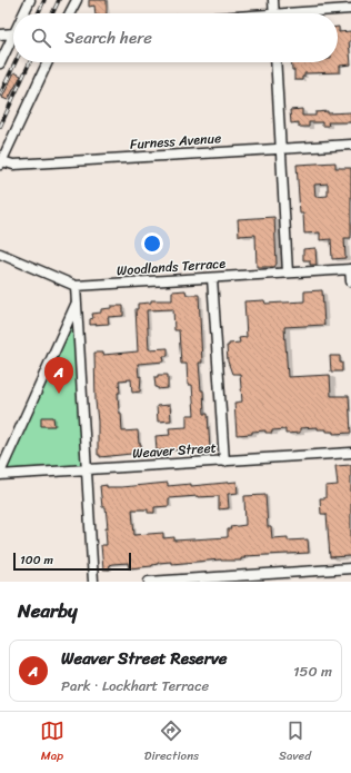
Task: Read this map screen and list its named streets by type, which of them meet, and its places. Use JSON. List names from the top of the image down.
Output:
{
  "streets": {
    "street": ["Furness Avenue", "Woodlands Terrace", "Weaver Street"]
  },
  "scale_bar": "100 m",
  "page": {
    "search": "Search here",
    "pins": "A",
    "scale": "100 m",
    "heading": "Nearby",
    "list": [
      {
        "mark": "A",
        "name": "Weaver Street Reserve",
        "note": "Park · Lockhart Terrace",
        "value": "150 m"
      }
    ],
    "nav": ["Map", "Directions", "Saved"]
  }
}
